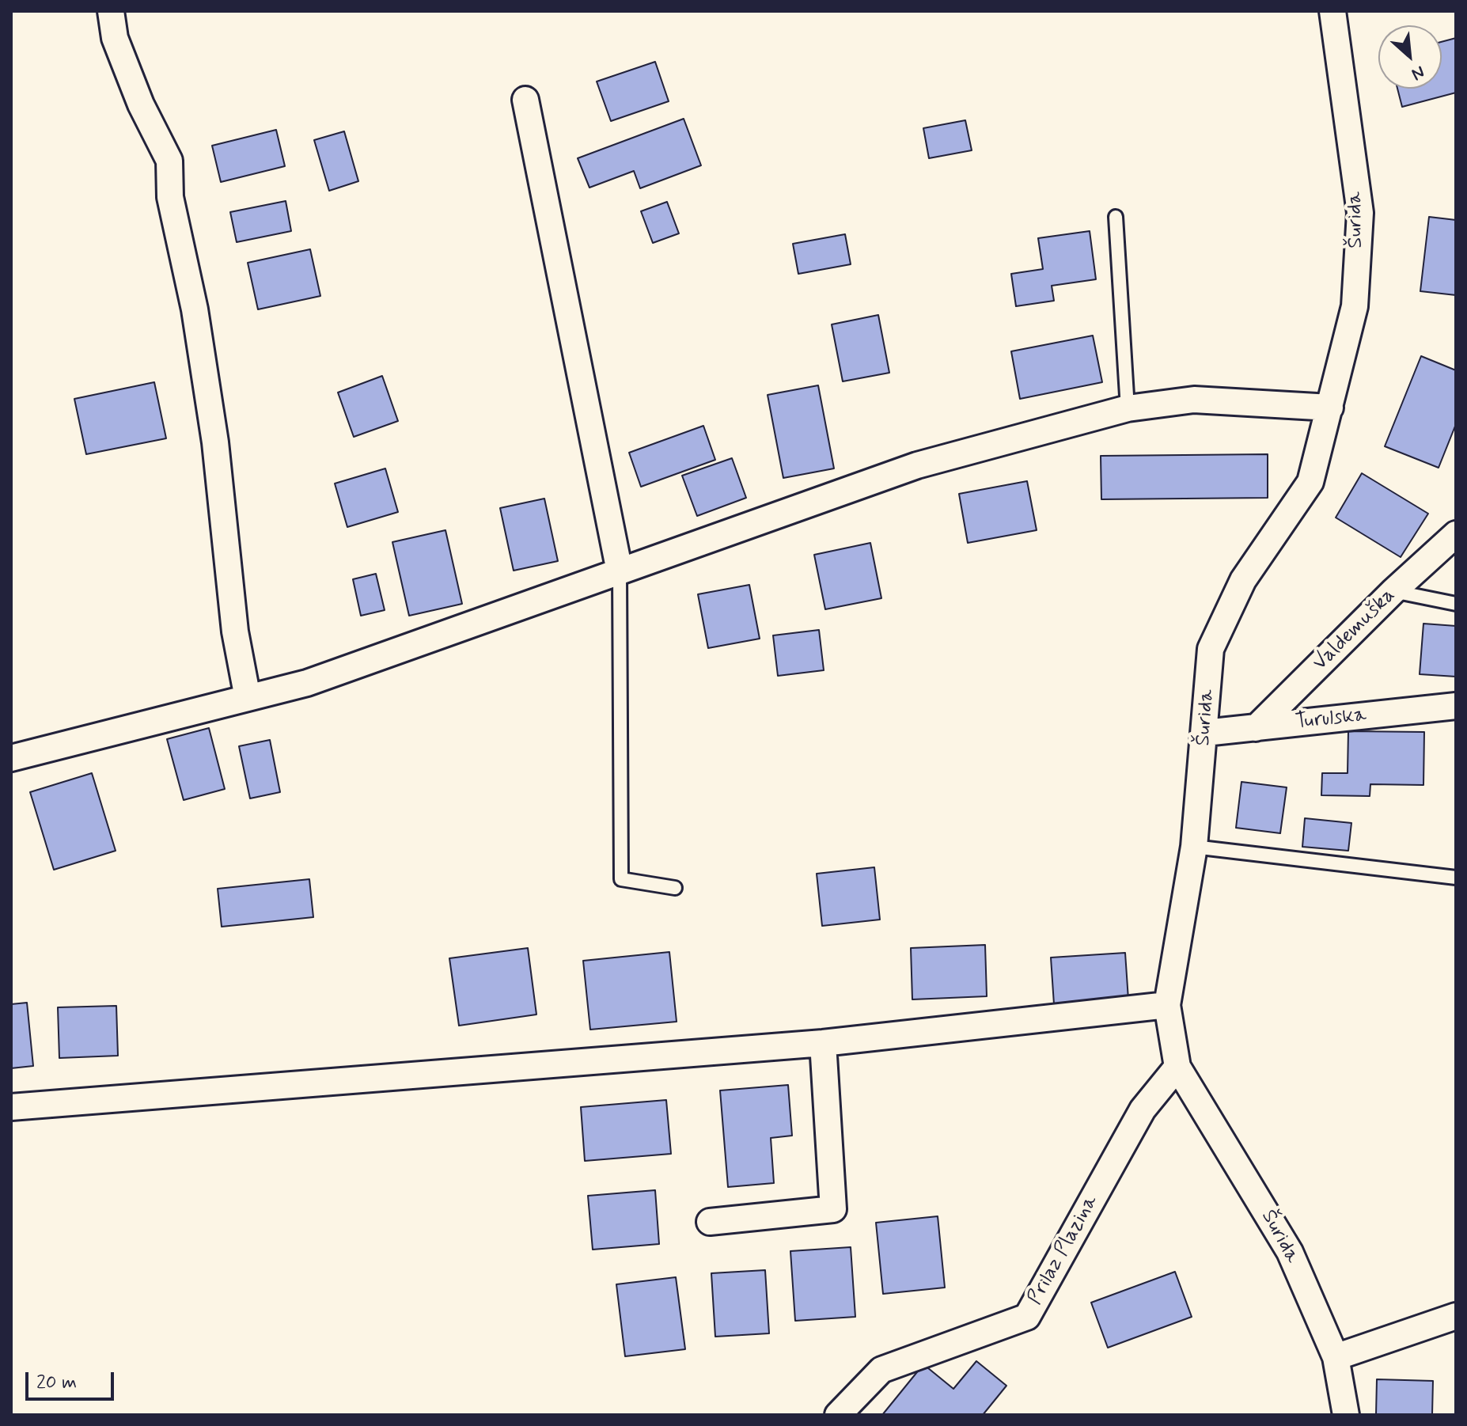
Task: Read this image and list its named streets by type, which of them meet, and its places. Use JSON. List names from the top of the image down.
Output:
{
  "streets": {
    "street": [
      "Šurida",
      "Valdemuška",
      "Turulska",
      "Prilaz Plazina"
    ]
  },
  "crossings": [
    ["Šurida", "Turulska"],
    ["Šurida", "Prilaz Plazina"],
    ["Valdemuška", "Turulska"]
  ],
  "scale_bar": "20 m",
  "north": "bottom right"
}
